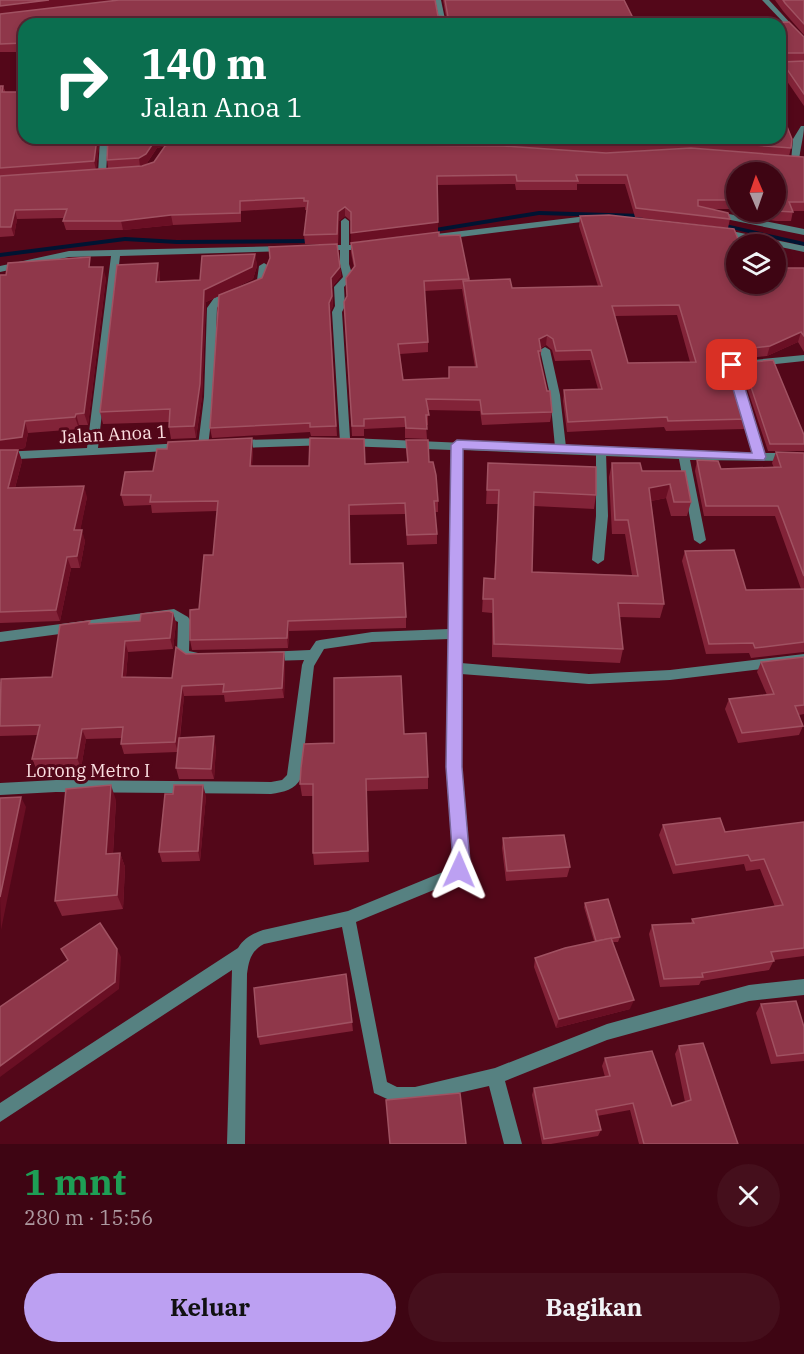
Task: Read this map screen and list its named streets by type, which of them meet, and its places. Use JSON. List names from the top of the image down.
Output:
{
  "streets": {
    "street": ["Jalan Anoa 1", "Lorong Metro I"]
  },
  "north": "top",
  "page": {
    "turn": ["140 m", "Jalan Anoa 1"],
    "heading": ["1 mnt", "280 m · 15:56"],
    "buttons": ["Keluar", "Bagikan"]
  }
}
